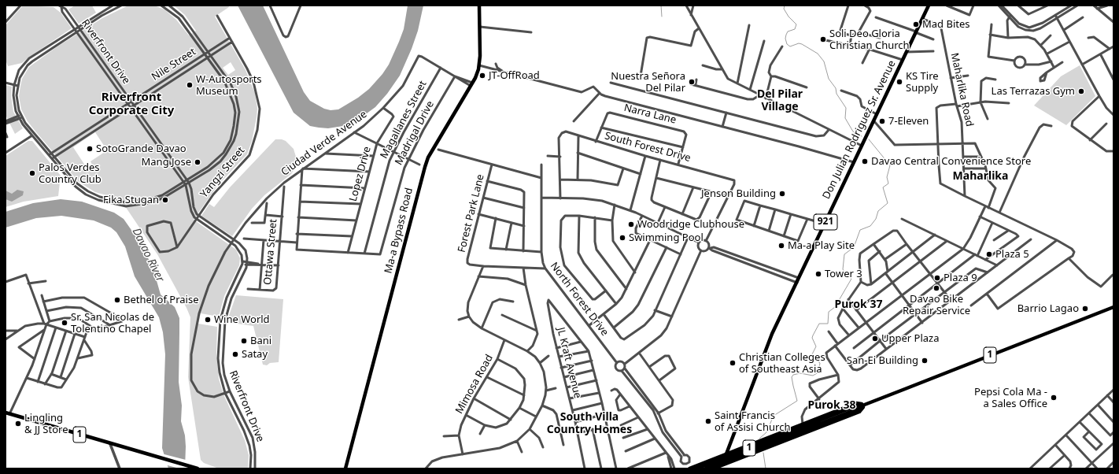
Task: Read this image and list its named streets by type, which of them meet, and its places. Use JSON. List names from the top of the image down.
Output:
{
  "streets": {
    "main road": [
      "Don Julian Rodriguez Sr. Avenue",
      "921",
      "Ma-a Bypass Road",
      "1"
    ],
    "street": [
      "Riverfront Drive",
      "Nile Street",
      "Maharlika Road",
      "Narra Lane",
      "Magallanes Street",
      "Madrigal Drive",
      "Ciudad Verde Avenue",
      "South Forest Drive",
      "Yangzi Street",
      "Lopez Drive",
      "Forest Park Lane",
      "Ottawa Street",
      "North Forest Drive",
      "JL Kraft Avenue",
      "Mimosa Road"
    ]
  },
  "crossings": [
    ["Riverfront Drive", "Nile Street"],
    ["Riverfront Drive", "Ciudad Verde Avenue"],
    ["Riverfront Drive", "Yangzi Street"],
    ["Nile Street", "Yangzi Street"],
    ["Maharlika Road", "Don Julian Rodriguez Sr. Avenue"],
    ["Narra Lane", "South Forest Drive"],
    ["Magallanes Street", "Madrigal Drive"],
    ["Magallanes Street", "Ciudad Verde Avenue"],
    ["Don Julian Rodriguez Sr. Avenue", "1"],
    ["Ciudad Verde Avenue", "Lopez Drive"],
    ["Forest Park Lane", "North Forest Drive"]
  ],
  "districts": [
    "Del Pilar Village",
    "Riverfront Corporate City",
    "Maharlika",
    "Purok 37",
    "Purok 38",
    "South Villa Country Homes"
  ],
  "water": ["Davao River"],
  "places": [
    "Mad Bites",
    "Soli Deo Gloria Christian Church",
    "JT-OffRoad",
    "Nuestra Señora Del Pilar",
    "KS Tire Supply",
    "W-Autosports Museum",
    "Las Terrazas Gym",
    "7-Eleven",
    "SotoGrande Davao",
    "Davao Central Convenience Store",
    "Mang Jose",
    "Palos Verdes Country Club",
    "Jenson Building",
    "Fika Stugan",
    "Woodridge Clubhouse",
    "Swimming Pool",
    "Ma-a Play Site",
    "Plaza 5",
    "Tower 3",
    "Plaza 9",
    "Davao Bike Repair Service",
    "Bethel of Praise",
    "Barrio Lagao",
    "Wine World",
    "Sr. San Nicolas de Tolentino Chapel",
    "Upper Plaza",
    "Bani",
    "Satay",
    "San-Ei Building",
    "Christian Colleges of Southeast Asia",
    "Pepsi Cola Ma - a Sales Office",
    "Saint Francis of Assisi Church",
    "Lingling & JJ Store"
  ]
}
